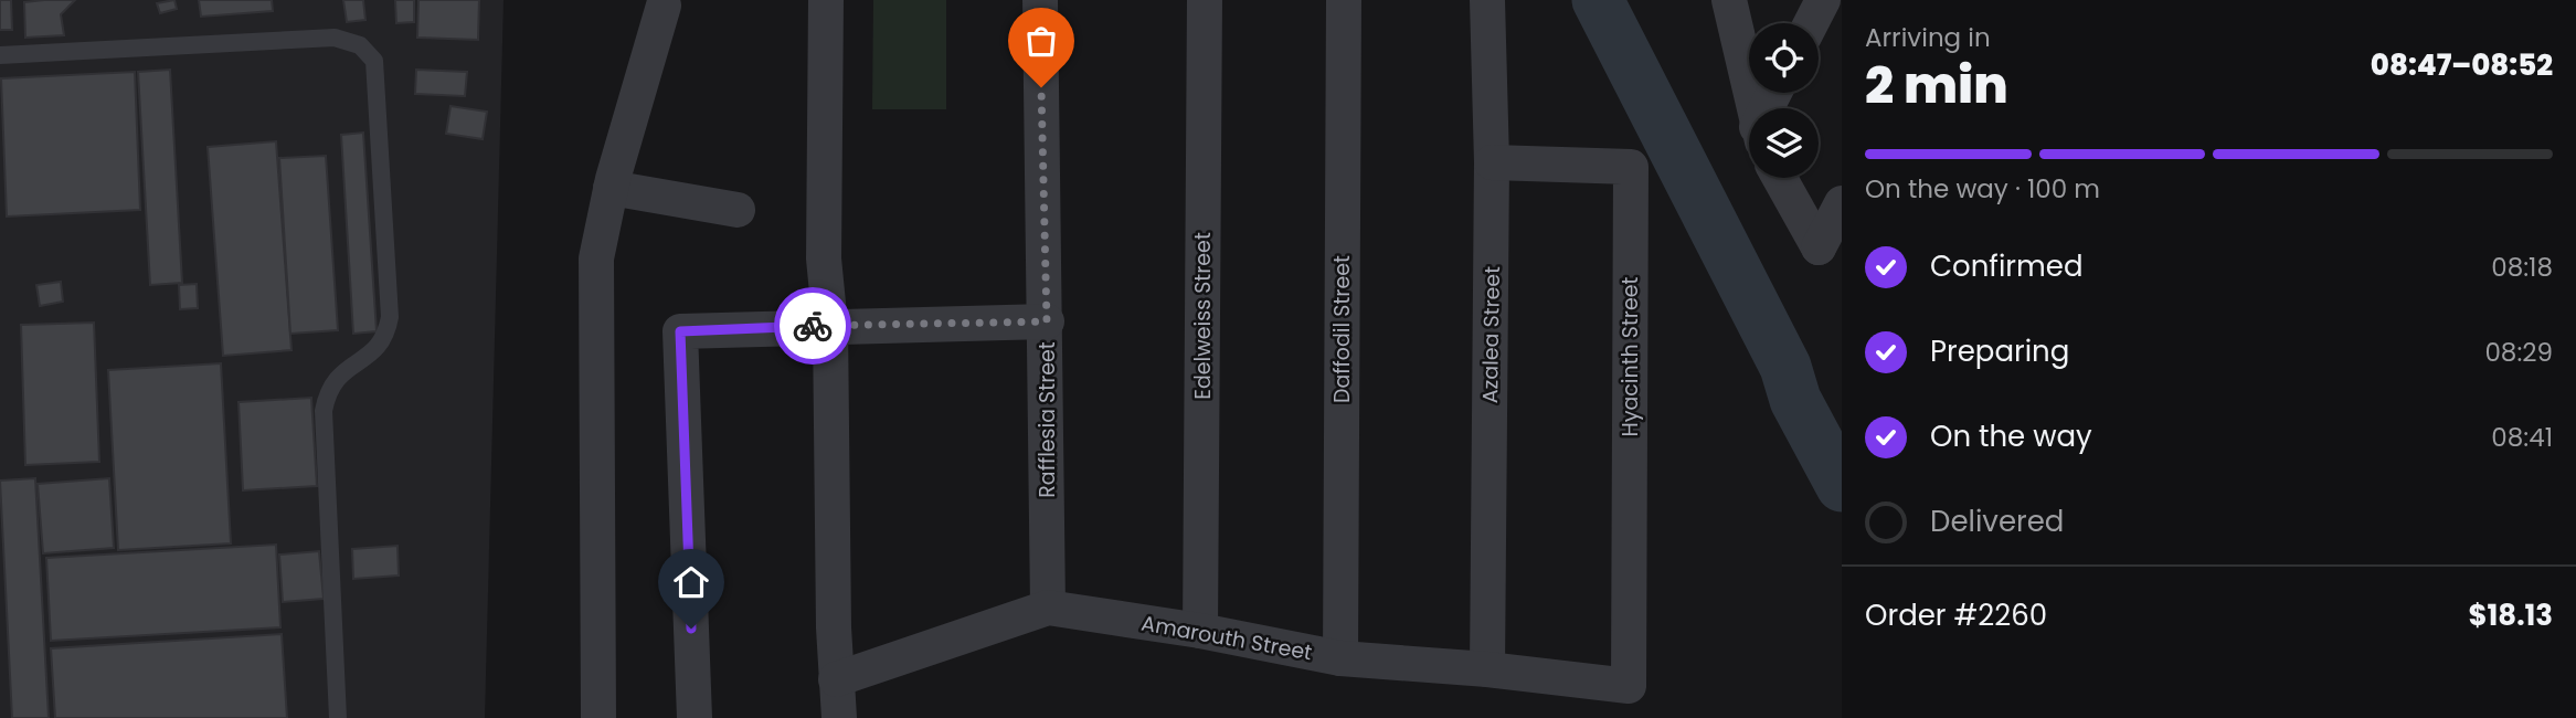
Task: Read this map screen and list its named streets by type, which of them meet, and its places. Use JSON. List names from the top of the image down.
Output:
{
  "streets": {
    "street": [
      "Edelweiss Street",
      "Daffodil Street",
      "Azalea Street",
      "Hyacinth Street",
      "Rafflesia Street",
      "Amarouth Street"
    ]
  },
  "crossings": [
    ["Edelweiss Street", "Amarouth Street"],
    ["Daffodil Street", "Amarouth Street"],
    ["Azalea Street", "Hyacinth Street"],
    ["Azalea Street", "Amarouth Street"],
    ["Hyacinth Street", "Amarouth Street"],
    ["Rafflesia Street", "Amarouth Street"]
  ],
  "page": {
    "heading": ["2 min", "Arriving in", "08:47–08:52"],
    "panel": ["Order #2260", "$18.13"],
    "bar": "On the way · 100 m",
    "list": [
      ["Confirmed", "08:18"],
      ["Preparing", "08:29"],
      ["On the way", "08:41"],
      "Delivered"
    ]
  }
}
